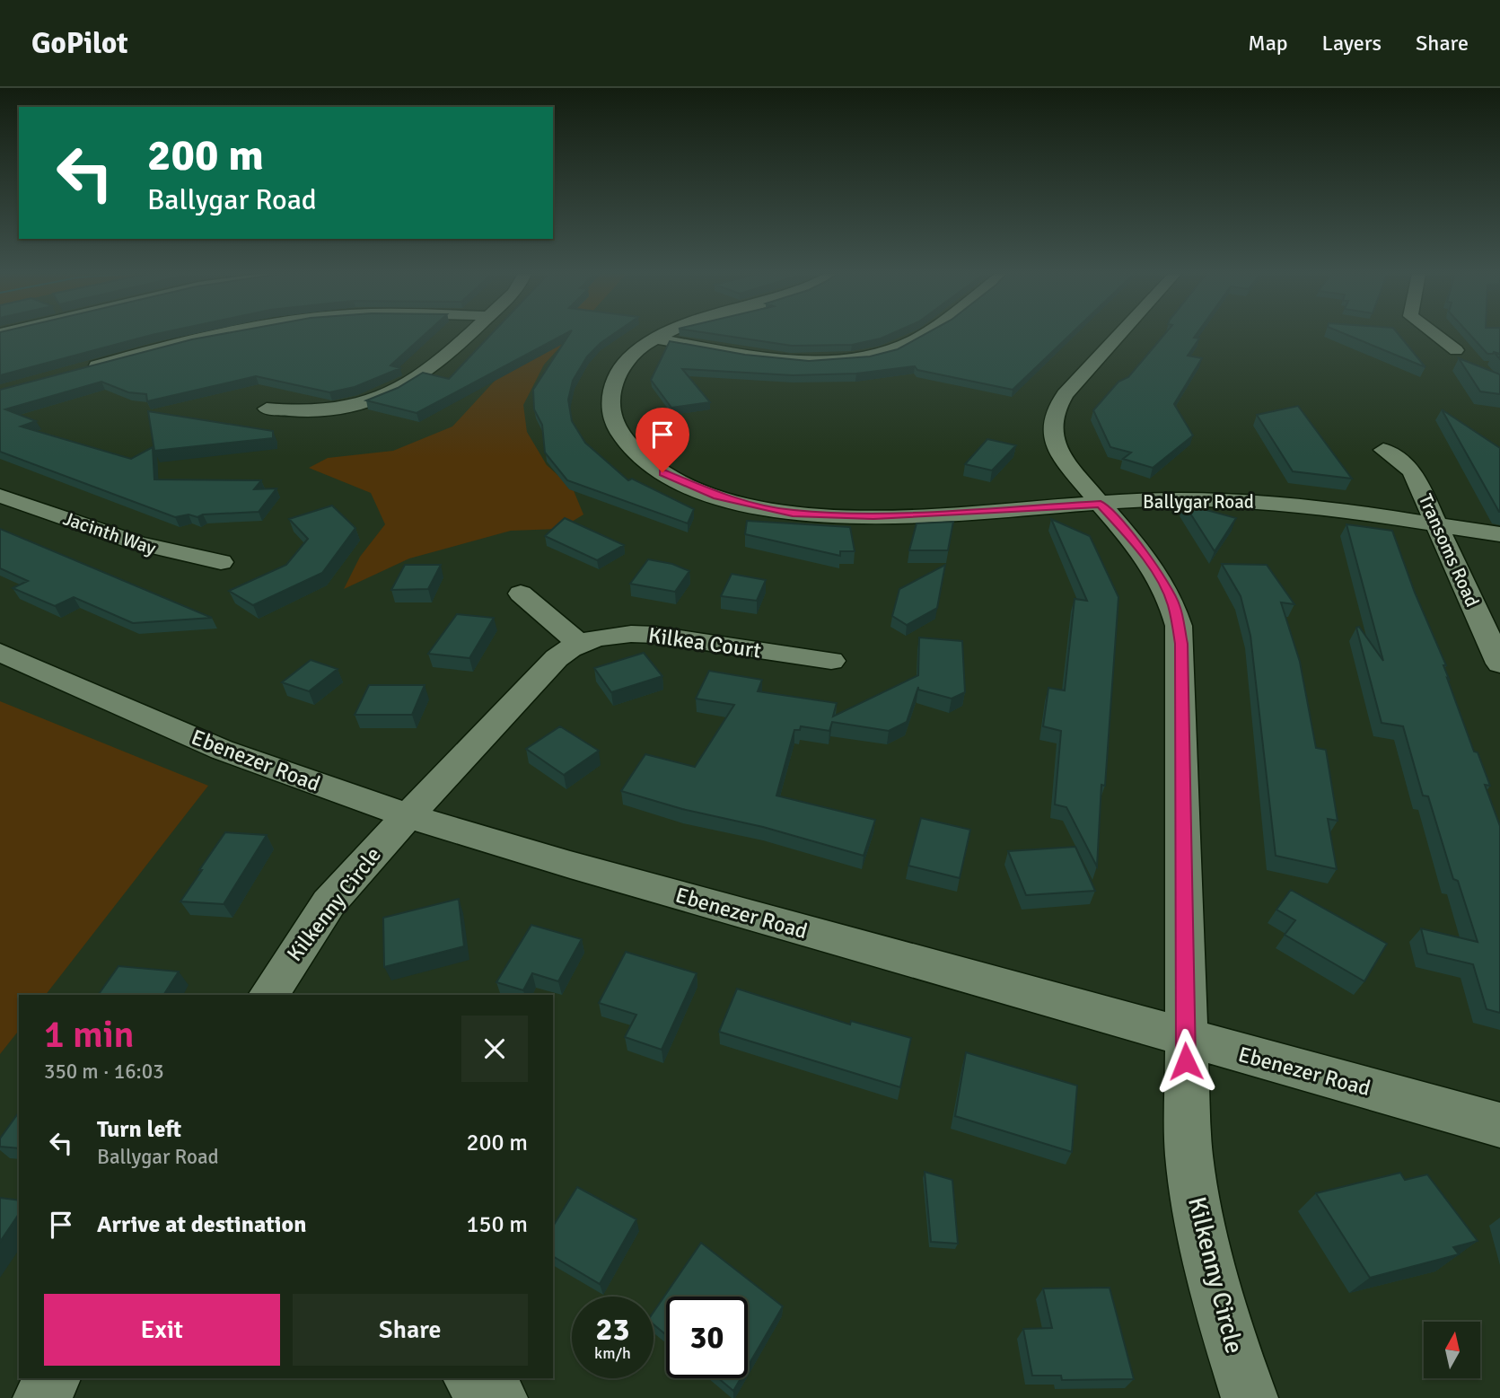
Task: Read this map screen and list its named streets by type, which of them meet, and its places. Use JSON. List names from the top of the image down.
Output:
{
  "streets": {
    "street": [
      "Ballygar Road",
      "Jacinth Way",
      "Transoms Road",
      "Kilkea Court",
      "Ebenezer Road",
      "Kilkenny Circle"
    ]
  },
  "crossings": [
    ["Ballygar Road", "Transoms Road"],
    ["Ballygar Road", "Kilkenny Circle"],
    ["Kilkea Court", "Ebenezer Road"],
    ["Kilkea Court", "Kilkenny Circle"],
    ["Ebenezer Road", "Kilkenny Circle"]
  ],
  "north": "top",
  "page": {
    "header": "GoPilot",
    "nav": ["Map", "Layers", "Share"],
    "turn": ["200 m", "Ballygar Road"],
    "heading": ["1 min", "350 m · 16:03"],
    "list": [
      {
        "name": "Turn left",
        "note": "Ballygar Road",
        "value": "200 m"
      },
      {
        "name": "Arrive at destination",
        "value": "150 m"
      }
    ],
    "buttons": ["Exit", "Share"],
    "speed": "23 km/h",
    "limit": "30"
  }
}
